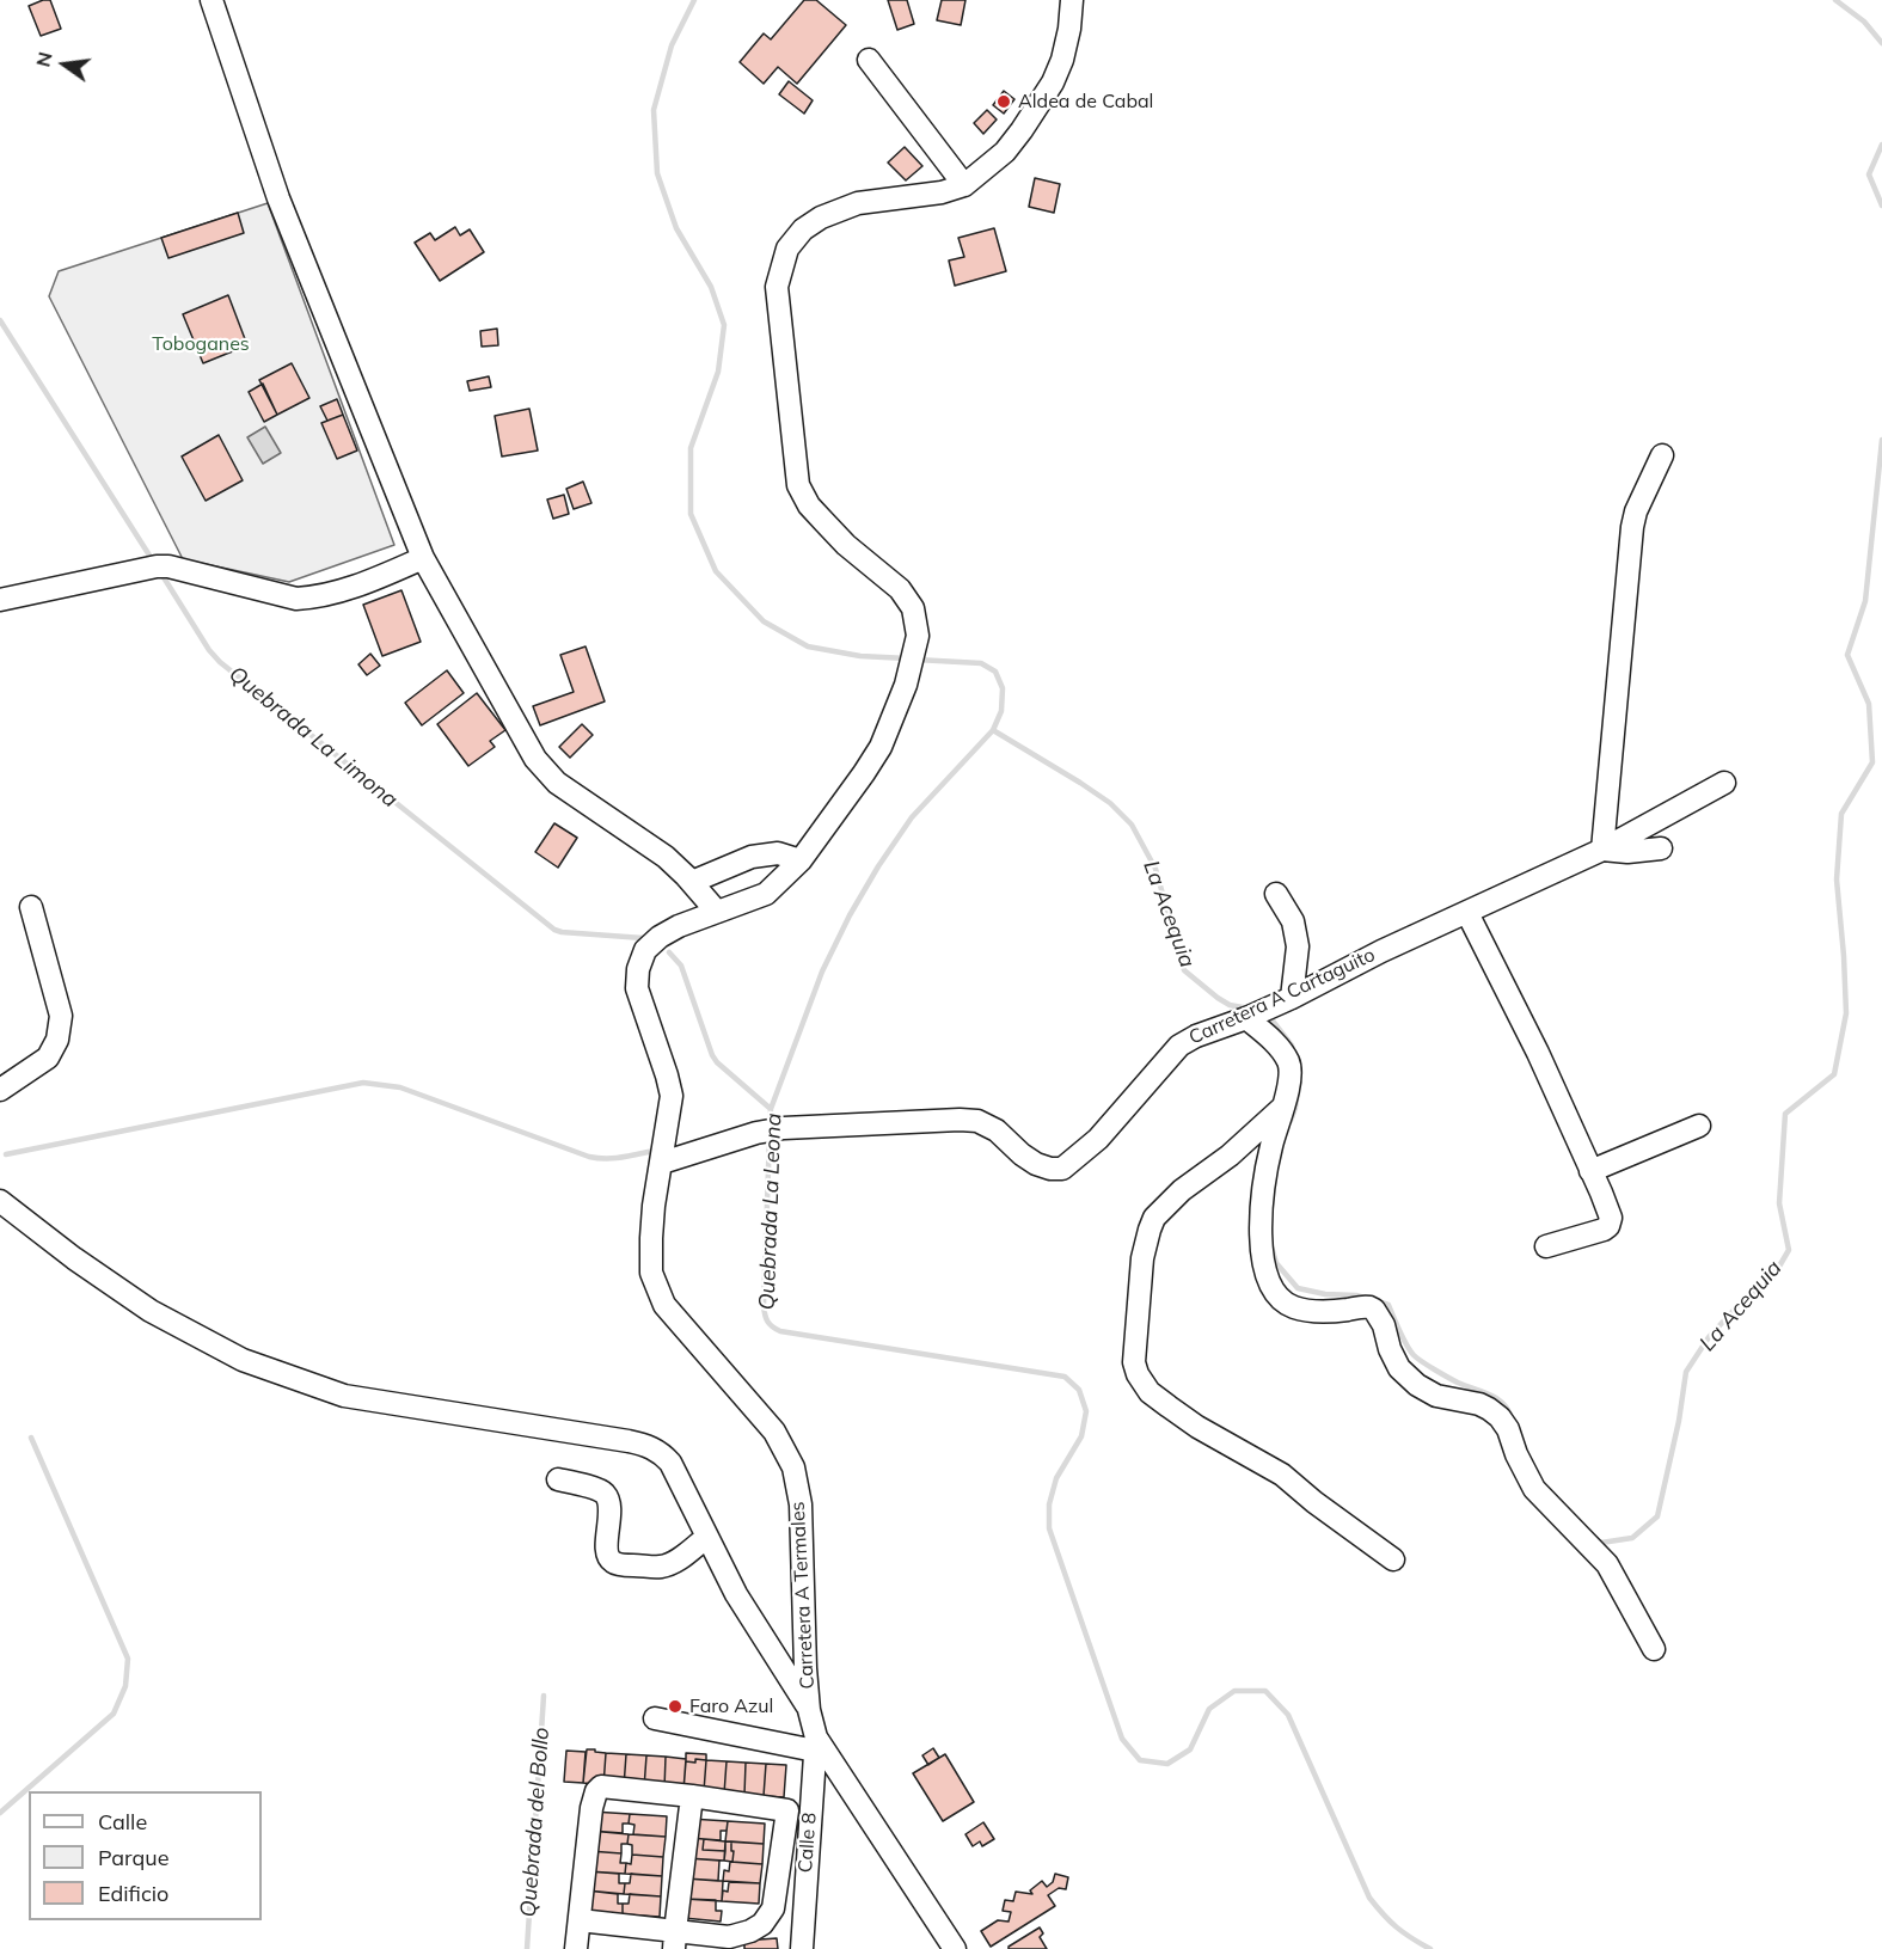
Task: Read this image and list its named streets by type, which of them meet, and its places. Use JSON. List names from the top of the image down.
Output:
{
  "streets": {
    "street": ["Carretera A Cartaguito", "Carretera A Termales", "Calle 8"]
  },
  "crossings": [
    ["Carretera A Cartaguito", "Carretera A Termales"],
    ["Carretera A Termales", "Calle 8"]
  ],
  "water": [
    "Quebrada La Limona",
    "La Acequia",
    "Quebrada La Leona",
    "Quebrada del Bollo"
  ],
  "parks": ["Toboganes"],
  "places": ["Aldea de Cabal", "Faro Azul"],
  "legend": ["Calle", "Parque", "Edificio"],
  "north": "left"
}
